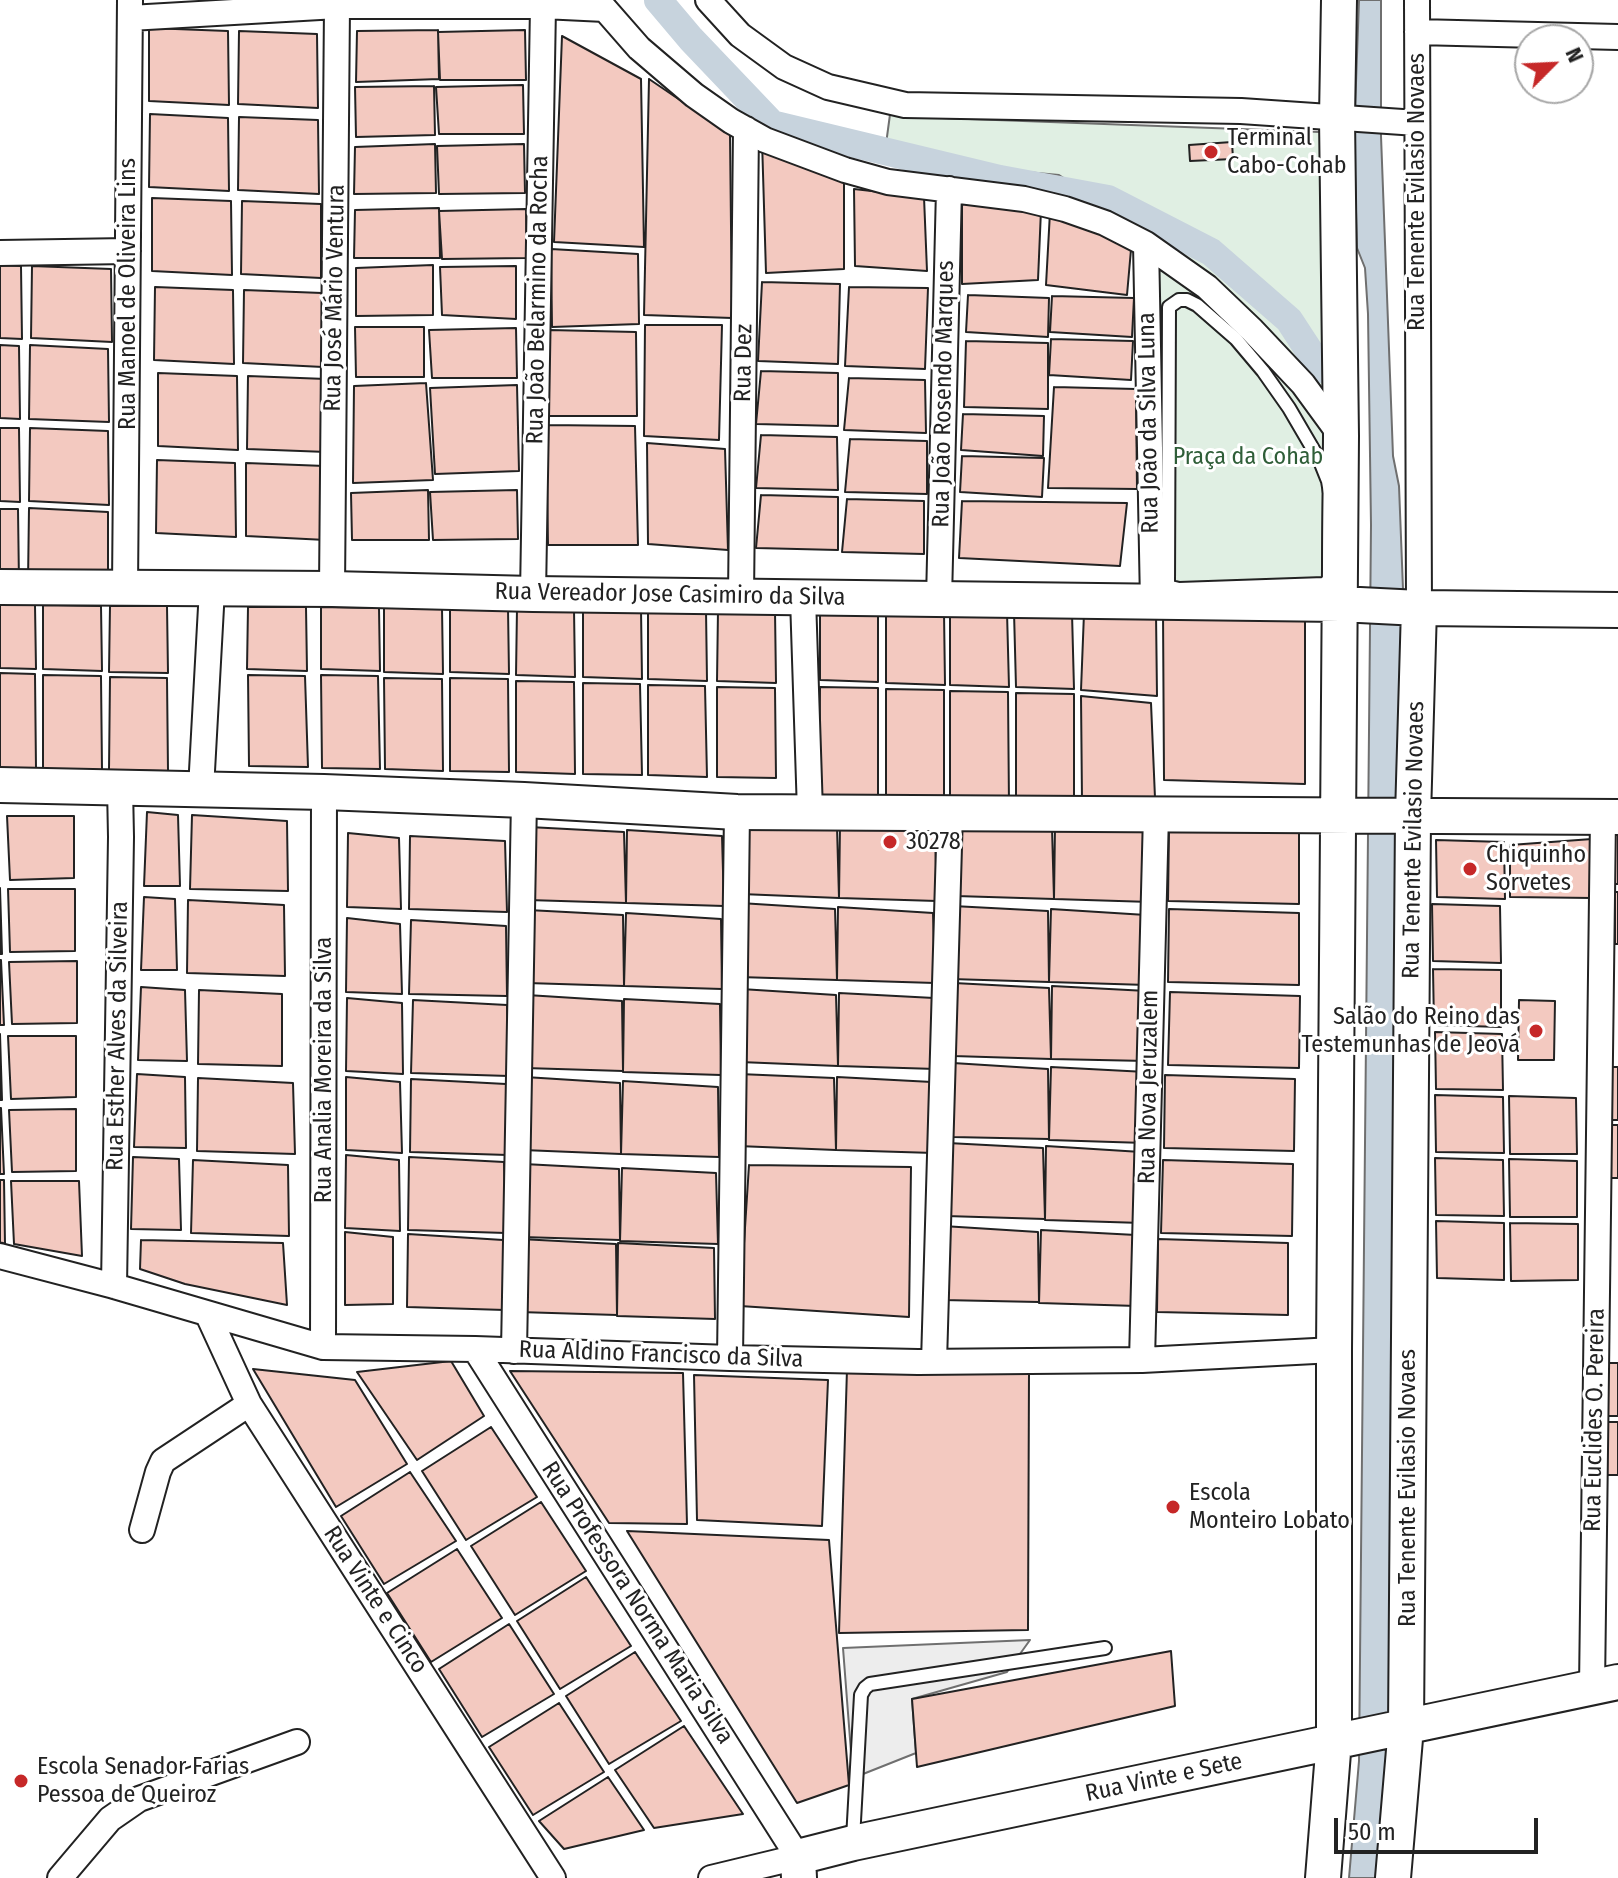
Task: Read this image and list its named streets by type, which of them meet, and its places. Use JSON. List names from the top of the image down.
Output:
{
  "streets": {
    "street": [
      "Rua Tenente Evilasio Novaes",
      "Rua Manoel de Oliveira Lins",
      "Rua José Mário Ventura",
      "Rua João Belarmino da Rocha",
      "Rua Dez",
      "Rua João Rosendo Marques",
      "Rua João da Silva Luna",
      "Rua Vereador Jose Casimiro da Silva",
      "Rua Esther Alves da Silveira",
      "Rua Analia Moreira da Silva",
      "Rua Nova Jeruzalem",
      "Rua Aldino Francisco da Silva",
      "Rua Euclides O. Pereira",
      "Rua Vinte e Cinco",
      "Rua Professora Norma Maria Silva",
      "Rua Vinte e Sete"
    ]
  },
  "crossings": [
    ["Rua Tenente Evilasio Novaes", "Rua Vereador Jose Casimiro da Silva"],
    ["Rua Tenente Evilasio Novaes", "Rua Vinte e Sete"],
    ["Rua Manoel de Oliveira Lins", "Rua Vereador Jose Casimiro da Silva"],
    ["Rua José Mário Ventura", "Rua Vereador Jose Casimiro da Silva"],
    ["Rua João Belarmino da Rocha", "Rua Vereador Jose Casimiro da Silva"],
    ["Rua Dez", "Rua Vereador Jose Casimiro da Silva"],
    ["Rua João Rosendo Marques", "Rua Vereador Jose Casimiro da Silva"],
    ["Rua João da Silva Luna", "Rua Vereador Jose Casimiro da Silva"],
    ["Rua Esther Alves da Silveira", "Rua Aldino Francisco da Silva"],
    ["Rua Analia Moreira da Silva", "Rua Aldino Francisco da Silva"],
    ["Rua Nova Jeruzalem", "Rua Aldino Francisco da Silva"],
    ["Rua Aldino Francisco da Silva", "Rua Vinte e Cinco"],
    ["Rua Aldino Francisco da Silva", "Rua Professora Norma Maria Silva"],
    ["Rua Euclides O. Pereira", "Rua Vinte e Sete"],
    ["Rua Professora Norma Maria Silva", "Rua Vinte e Sete"]
  ],
  "parks": ["Praça da Cohab"],
  "places": [
    "Terminal Cabo-Cohab",
    "30278",
    "Chiquinho Sorvetes",
    "Salão do Reino das Testemunhas de Jeová",
    "Escola Monteiro Lobato",
    "Escola Senador Farias Pessoa de Queiroz"
  ],
  "scale_bar": "50 m",
  "north": "top right"
}
